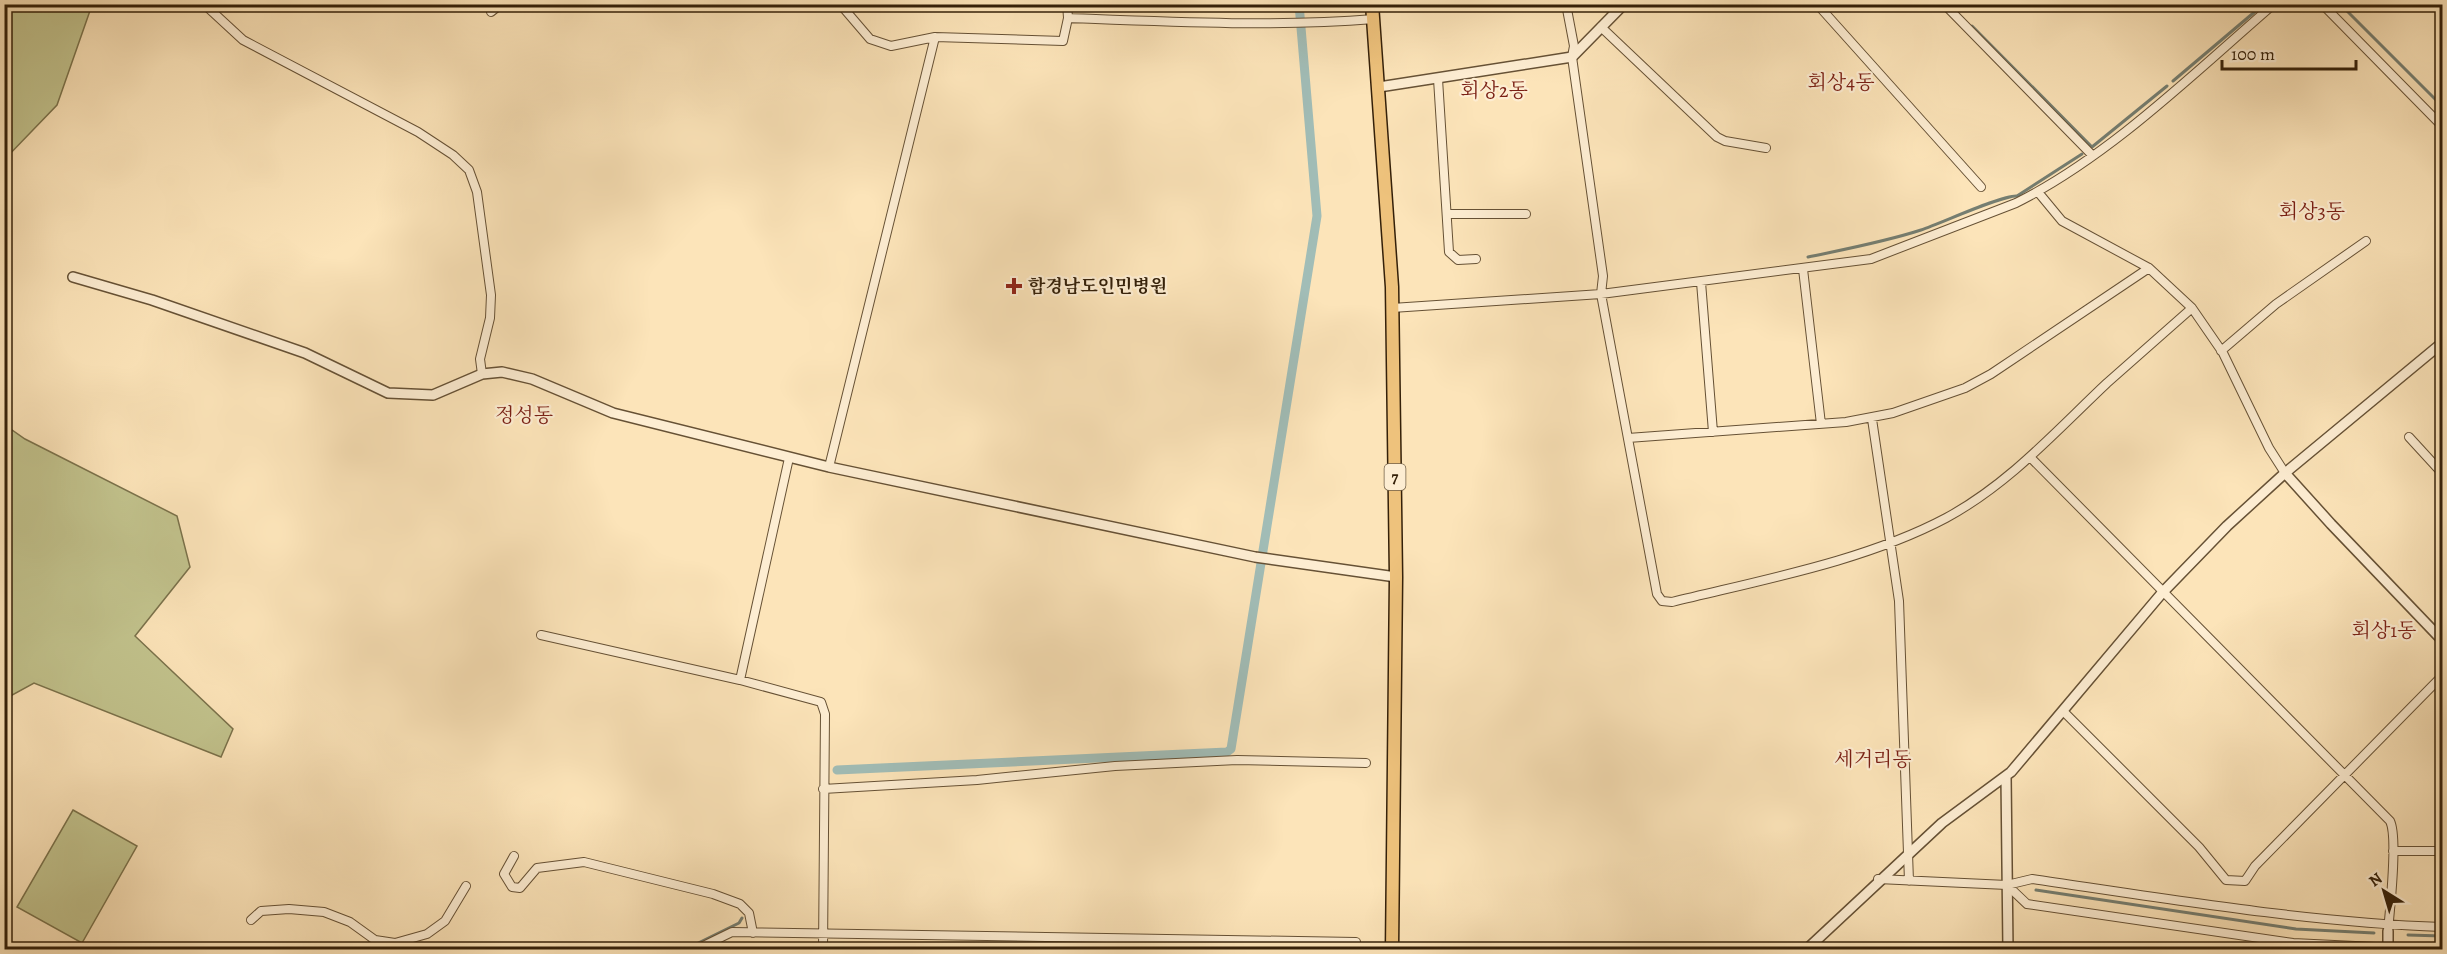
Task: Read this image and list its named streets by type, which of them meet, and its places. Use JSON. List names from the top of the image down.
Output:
{
  "streets": {
    "highway": ["7"]
  },
  "districts": [
    "회상4동",
    "회상2동",
    "회상3동",
    "정성동",
    "회상1동",
    "세거리동"
  ],
  "places": {
    "health": ["함경남도인민병원"]
  },
  "scale_bar": "100 m",
  "north": "top left"
}
